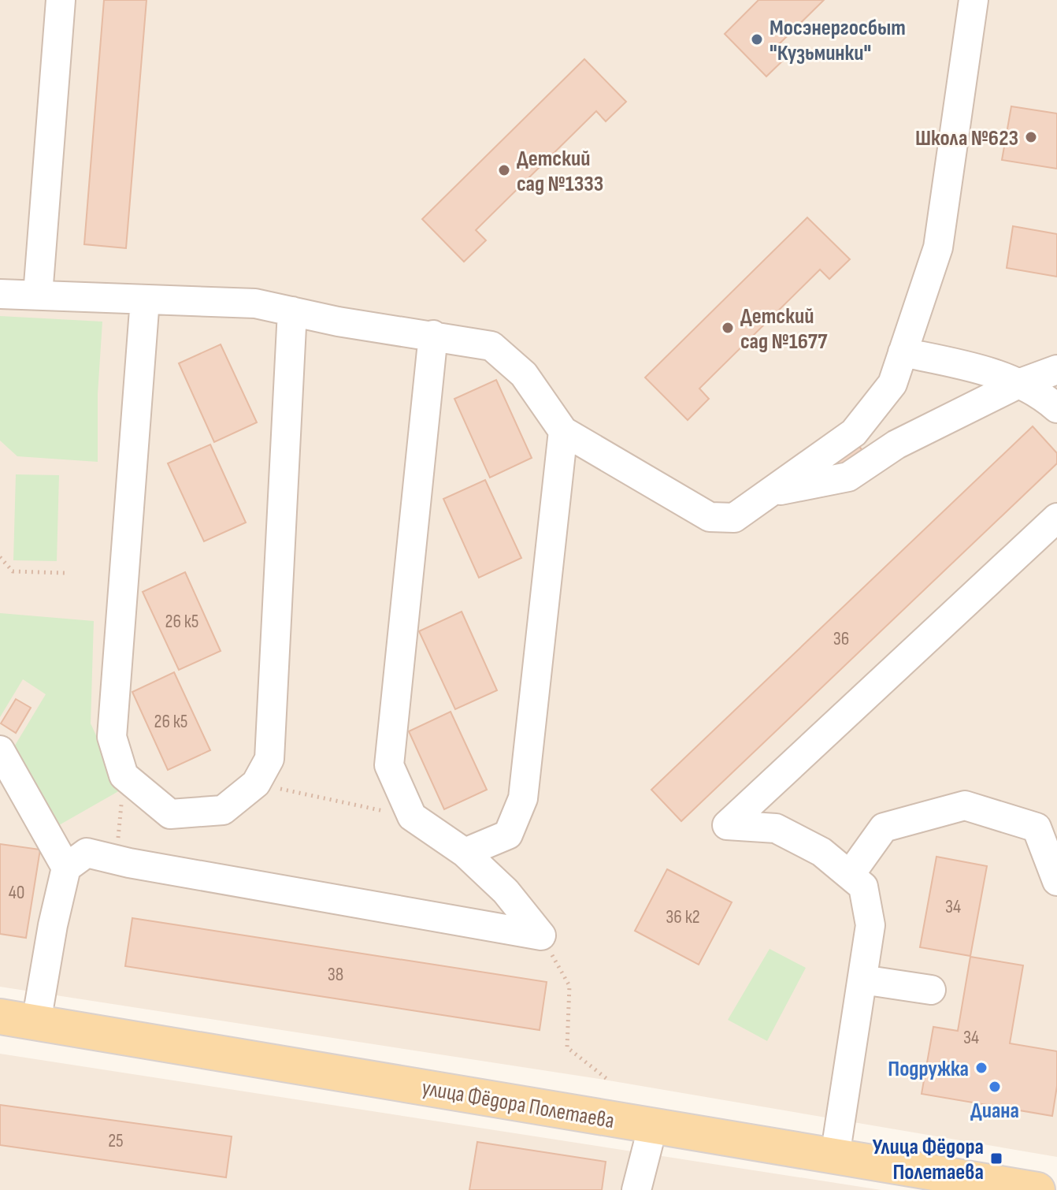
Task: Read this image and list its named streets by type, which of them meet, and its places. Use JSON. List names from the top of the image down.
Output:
{
  "streets": {
    "main road": ["улица Фёдора Полетаева"]
  },
  "places": {
    "other": [
      "Мосэнергосбыт \"Кузьминки\"",
      "Школа №623",
      "Детский сад №1333",
      "Детский сад №1677",
      "Подружка",
      "Диана"
    ],
    "transit": ["Улица Фёдора Полетаева"]
  },
  "house_numbers": [
    "26 к5",
    "36",
    "26 к5",
    "40",
    "34",
    "36 к2",
    "38",
    "34",
    "25"
  ]
}
